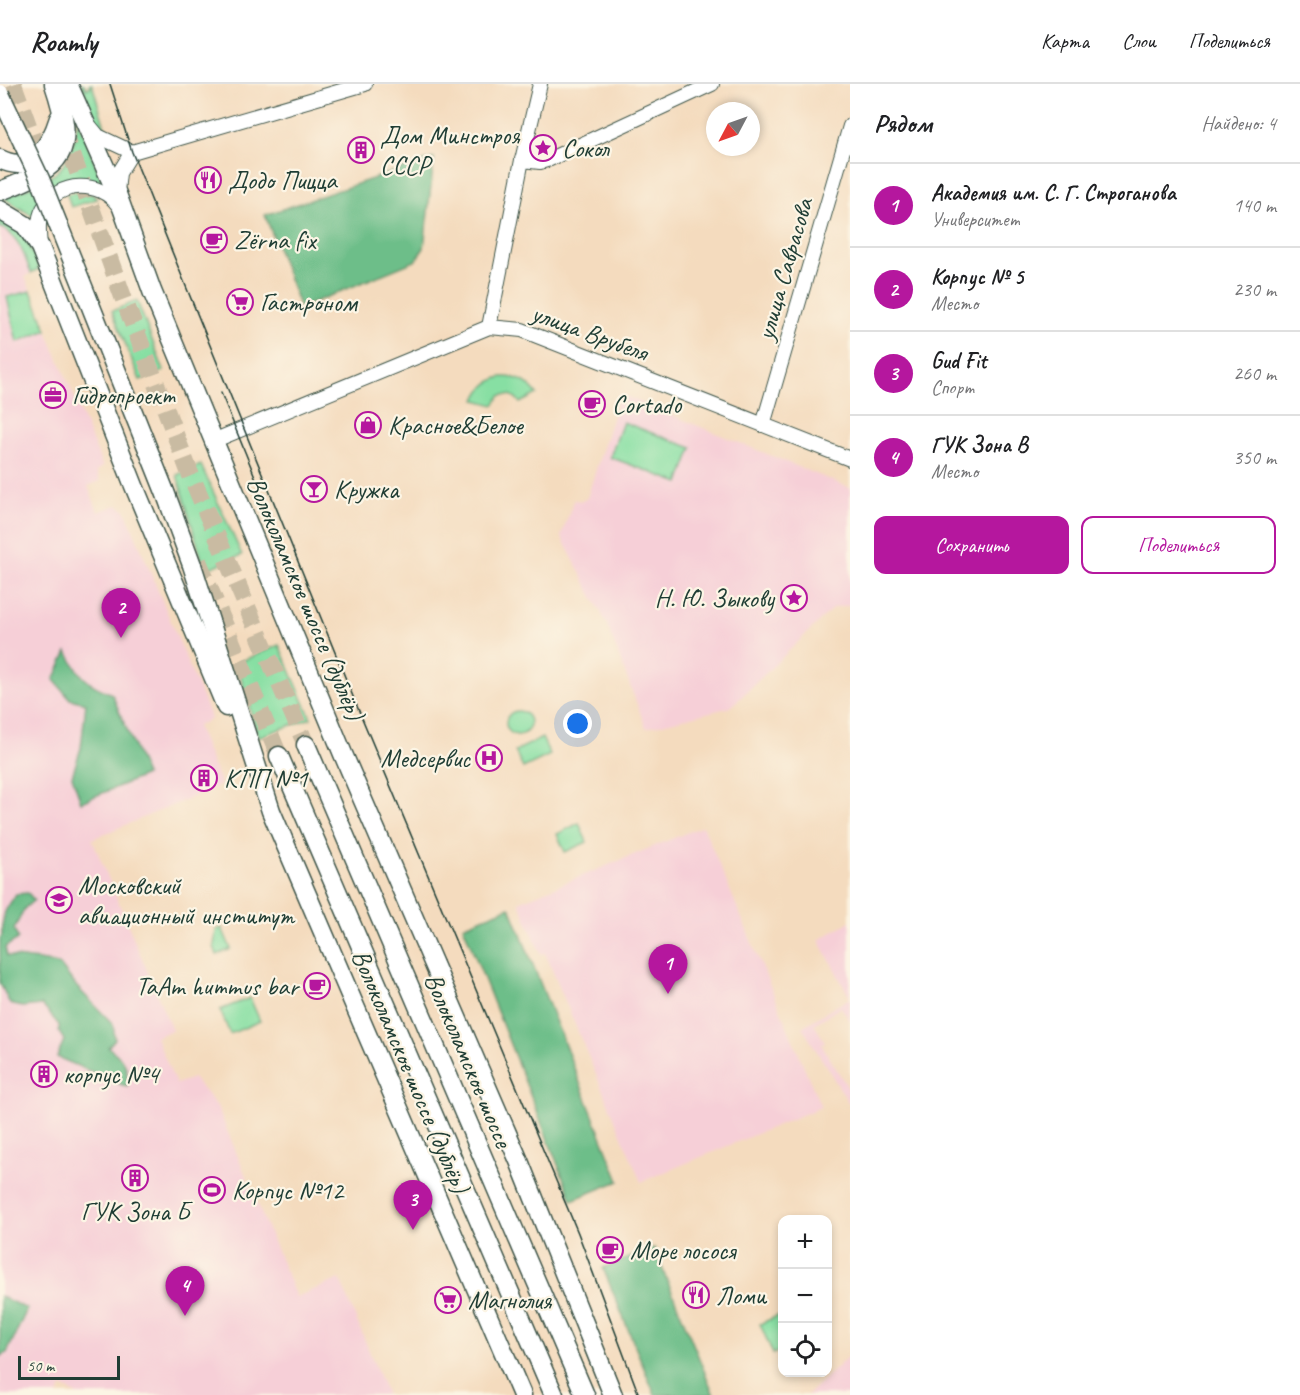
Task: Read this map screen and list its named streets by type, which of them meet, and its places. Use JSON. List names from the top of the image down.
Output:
{
  "streets": {
    "main road": ["Волоколамское шоссе (дублёр)", "Волоколамское шоссе"],
    "street": ["улица Саврасова", "улица Врубеля"]
  },
  "crossings": [
    ["улица Саврасова", "улица Врубеля"],
    ["улица Врубеля", "Волоколамское шоссе (дублёр)"]
  ],
  "places": {
    "place": ["Сокол", "Н. Ю. Зыкову"],
    "building": [
      "Дом Минстроя СССР",
      "КПП №1",
      "корпус №4",
      "ГУК Зона Б"
    ],
    "restaurant": ["Додо Пицца", "Ломи"],
    "cafe": [
      "Zёrna fix",
      "Cortado",
      "TaAm hummus bar",
      "Море лосося"
    ],
    "supermarket": ["Гастроном", "Магнолия"],
    "office": ["Гидропроект"],
    "shop": ["Красное&Белое"],
    "bar": ["Кружка"],
    "hospital": ["Медсервис"],
    "school or university": ["Московский авиационный институт"],
    "sports": ["Корпус №12"]
  },
  "scale_bar": "50 m",
  "north": "bottom left",
  "page": {
    "header": "Roamly",
    "nav": ["Карта", "Слои", "Поделиться"],
    "heading": ["Рядом", "Найдено: 4"],
    "list": [
      {
        "mark": "1",
        "name": "Академия им. С. Г. Строганова",
        "note": "Университет",
        "value": "140 m"
      },
      {
        "mark": "2",
        "name": "Корпус № 5",
        "note": "Место",
        "value": "230 m"
      },
      {
        "mark": "3",
        "name": "Gud Fit",
        "note": "Спорт",
        "value": "260 m"
      },
      {
        "mark": "4",
        "name": "ГУК Зона В",
        "note": "Место",
        "value": "350 m"
      }
    ],
    "buttons": ["Сохранить", "Поделиться"],
    "pins": [
      "2",
      "1",
      "3",
      "4"
    ],
    "map_buttons": ["+", "−"],
    "scale": "50 m"
  }
}
